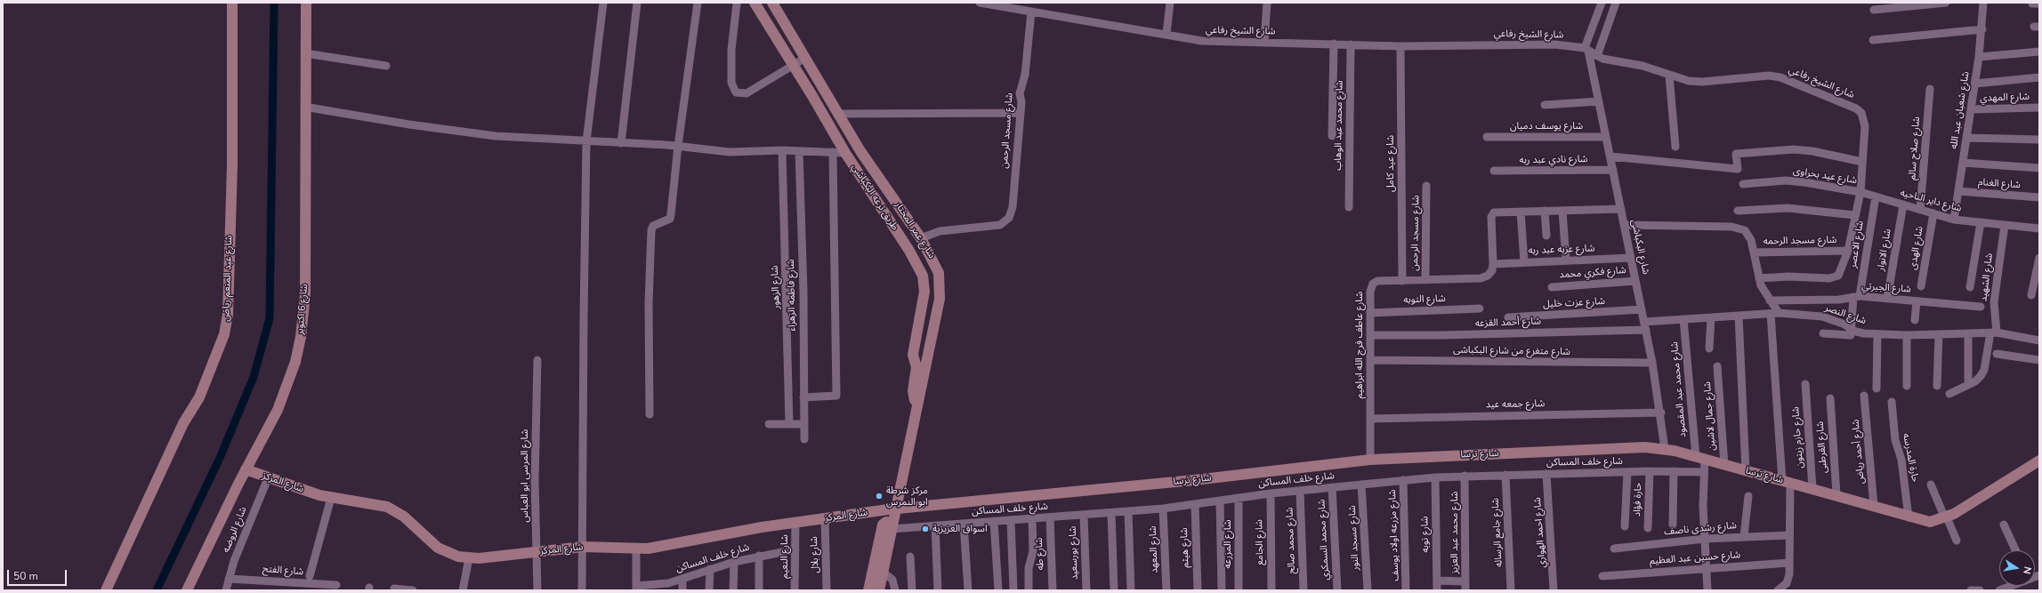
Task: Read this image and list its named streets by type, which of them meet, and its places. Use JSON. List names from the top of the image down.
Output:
{
  "streets": {
    "main road": [
      "طريق ترعه البكباشي",
      "شارع عمر المختار",
      "شارع عبد المنعم رياض",
      "شارع 6 اكتوبر",
      "شارع ترسا",
      "شارع المركز"
    ],
    "street": [
      "شارع الشيخ رفاعي",
      "شارع المهدي",
      "شارع شعبان عبد الله",
      "شارع محمد عبد الوهاب",
      "شارع يوسف دميان",
      "شارع مسجد الرحمن",
      "شارع صلاح سالم",
      "شارع نادي عبد ربه",
      "شارع عيد كامل",
      "شارع عيد بحراوى",
      "شارع الغنام",
      "شارع داير الناحيه",
      "شارع مسجد الرحمه",
      "شارع الاعصر",
      "شارع البكباشى",
      "شارع الهدى",
      "شارع عزبه عبد ربه",
      "شارع الانوار",
      "شارع فكري محمد",
      "شارع الشهيد",
      "شارع الزهور",
      "شارع الجبرتي",
      "شارع فاطمه الزهراء",
      "شارع التوبه",
      "شارع عزت خليل",
      "شارع النصر",
      "شارع أحمد القزعه",
      "شارع عاطف فرج الله ابراهيم",
      "شارع متفرع من شارع البكباشى",
      "شارع محمد عبد المقصود",
      "شارع جمعه عيد",
      "شارع جمال لاشين",
      "شارع حازم زيتون",
      "شارع القرطبى",
      "شارع أحمد رياض",
      "حارة المدرسه",
      "شارع خلف المساكن",
      "شارع المرسى ابو العباس",
      "حارة فؤاد",
      "شارع رشدى ناصف",
      "شارع الروضه",
      "شارع محمد عبد العزيز",
      "شارع جامع الرساله",
      "شارع احمد الهواري",
      "شارع توبه",
      "شارع مزرعه اولاد يوسف",
      "شارع مسجد النور",
      "شارع محمد السمكري",
      "شارع محمد صالح",
      "شارع الجامع",
      "شارع المزرعه",
      "شارع هيثم",
      "شارع المعهد",
      "شارع بورسعيد",
      "شارع طه",
      "شارع بلال",
      "شارع النعيم",
      "شارع حسين عبد العظيم",
      "شارع الفتح"
    ]
  },
  "crossings": [
    ["شارع الشيخ رفاعي", "شارع محمد عبد الوهاب"],
    ["شارع الشيخ رفاعي", "شارع مسجد الرحمن"],
    ["شارع الشيخ رفاعي", "شارع عيد كامل"],
    ["شارع الشيخ رفاعي", "شارع عيد بحراوى"],
    ["شارع الشيخ رفاعي", "شارع داير الناحيه"],
    ["شارع الشيخ رفاعي", "شارع مسجد الرحمه"],
    ["شارع الشيخ رفاعي", "شارع البكباشى"],
    ["شارع المهدي", "شارع شعبان عبد الله"],
    ["شارع شعبان عبد الله", "شارع الغنام"],
    ["شارع شعبان عبد الله", "شارع داير الناحيه"],
    ["شارع يوسف دميان", "شارع البكباشى"],
    ["شارع مسجد الرحمن", "شارع عمر المختار"],
    ["شارع مسجد الرحمن", "شارع عاطف فرج الله ابراهيم"],
    ["شارع صلاح سالم", "شارع داير الناحيه"],
    ["شارع نادي عبد ربه", "شارع البكباشى"],
    ["شارع عيد كامل", "شارع عاطف فرج الله ابراهيم"],
    ["شارع عيد بحراوى", "شارع داير الناحيه"],
    ["طريق ترعه البكباشي", "شارع عمر المختار"],
    ["شارع داير الناحيه", "شارع الاعصر"],
    ["شارع داير الناحيه", "شارع الهدى"],
    ["شارع داير الناحيه", "شارع الانوار"],
    ["شارع داير الناحيه", "شارع الشهيد"],
    ["شارع عمر المختار", "شارع ترسا"],
    ["شارع عمر المختار", "شارع خلف المساكن"],
    ["شارع عمر المختار", "شارع المركز"],
    ["شارع الاعصر", "شارع الجبرتي"],
    ["شارع الاعصر", "شارع النصر"],
    ["شارع البكباشى", "شارع عزبه عبد ربه"],
    ["شارع البكباشى", "شارع فكري محمد"],
    ["شارع البكباشى", "شارع عزت خليل"],
    ["شارع البكباشى", "شارع النصر"],
    ["شارع البكباشى", "شارع أحمد القزعه"],
    ["شارع البكباشى", "شارع متفرع من شارع البكباشى"],
    ["شارع البكباشى", "شارع جمعه عيد"],
    ["شارع البكباشى", "شارع ترسا"],
    ["شارع عزبه عبد ربه", "شارع عاطف فرج الله ابراهيم"],
    ["شارع الانوار", "شارع الجبرتي"],
    ["شارع الشهيد", "شارع النصر"],
    ["شارع التوبه", "شارع عاطف فرج الله ابراهيم"],
    ["شارع 6 اكتوبر", "شارع المركز"],
    ["شارع النصر", "شارع أحمد القزعه"],
    ["شارع النصر", "شارع محمد عبد المقصود"],
    ["شارع أحمد القزعه", "شارع عاطف فرج الله ابراهيم"],
    ["شارع عاطف فرج الله ابراهيم", "شارع متفرع من شارع البكباشى"],
    ["شارع عاطف فرج الله ابراهيم", "شارع جمعه عيد"],
    ["شارع عاطف فرج الله ابراهيم", "شارع ترسا"],
    ["شارع محمد عبد المقصود", "شارع ترسا"],
    ["شارع محمد عبد المقصود", "شارع خلف المساكن"],
    ["شارع محمد عبد المقصود", "شارع رشدى ناصف"],
    ["شارع محمد عبد المقصود", "شارع حسين عبد العظيم"],
    ["شارع جمال لاشين", "شارع ترسا"],
    ["شارع حازم زيتون", "شارع ترسا"],
    ["شارع القرطبى", "شارع ترسا"],
    ["شارع أحمد رياض", "شارع ترسا"],
    ["شارع ترسا", "حارة المدرسه"],
    ["شارع ترسا", "شارع المركز"],
    ["شارع خلف المساكن", "حارة فؤاد"],
    ["شارع خلف المساكن", "شارع محمد عبد العزيز"],
    ["شارع خلف المساكن", "شارع جامع الرساله"],
    ["شارع خلف المساكن", "شارع احمد الهواري"],
    ["شارع خلف المساكن", "شارع توبه"],
    ["شارع خلف المساكن", "شارع مزرعه اولاد يوسف"],
    ["شارع خلف المساكن", "شارع مسجد النور"],
    ["شارع خلف المساكن", "شارع محمد السمكري"],
    ["شارع خلف المساكن", "شارع محمد صالح"],
    ["شارع خلف المساكن", "شارع الجامع"],
    ["شارع خلف المساكن", "شارع المزرعه"],
    ["شارع خلف المساكن", "شارع هيثم"],
    ["شارع خلف المساكن", "شارع المعهد"],
    ["شارع خلف المساكن", "شارع بورسعيد"],
    ["شارع خلف المساكن", "شارع طه"],
    ["شارع خلف المساكن", "شارع النعيم"],
    ["شارع المرسى ابو العباس", "شارع المركز"],
    ["شارع المركز", "شارع الروضه"],
    ["شارع المركز", "شارع بلال"],
    ["شارع المركز", "شارع النعيم"],
    ["شارع الروضه", "شارع الفتح"]
  ],
  "places": ["مركز شرطة ابو النمرس", "اسواق العزيزية"],
  "scale_bar": "50 m",
  "north": "right"
}
